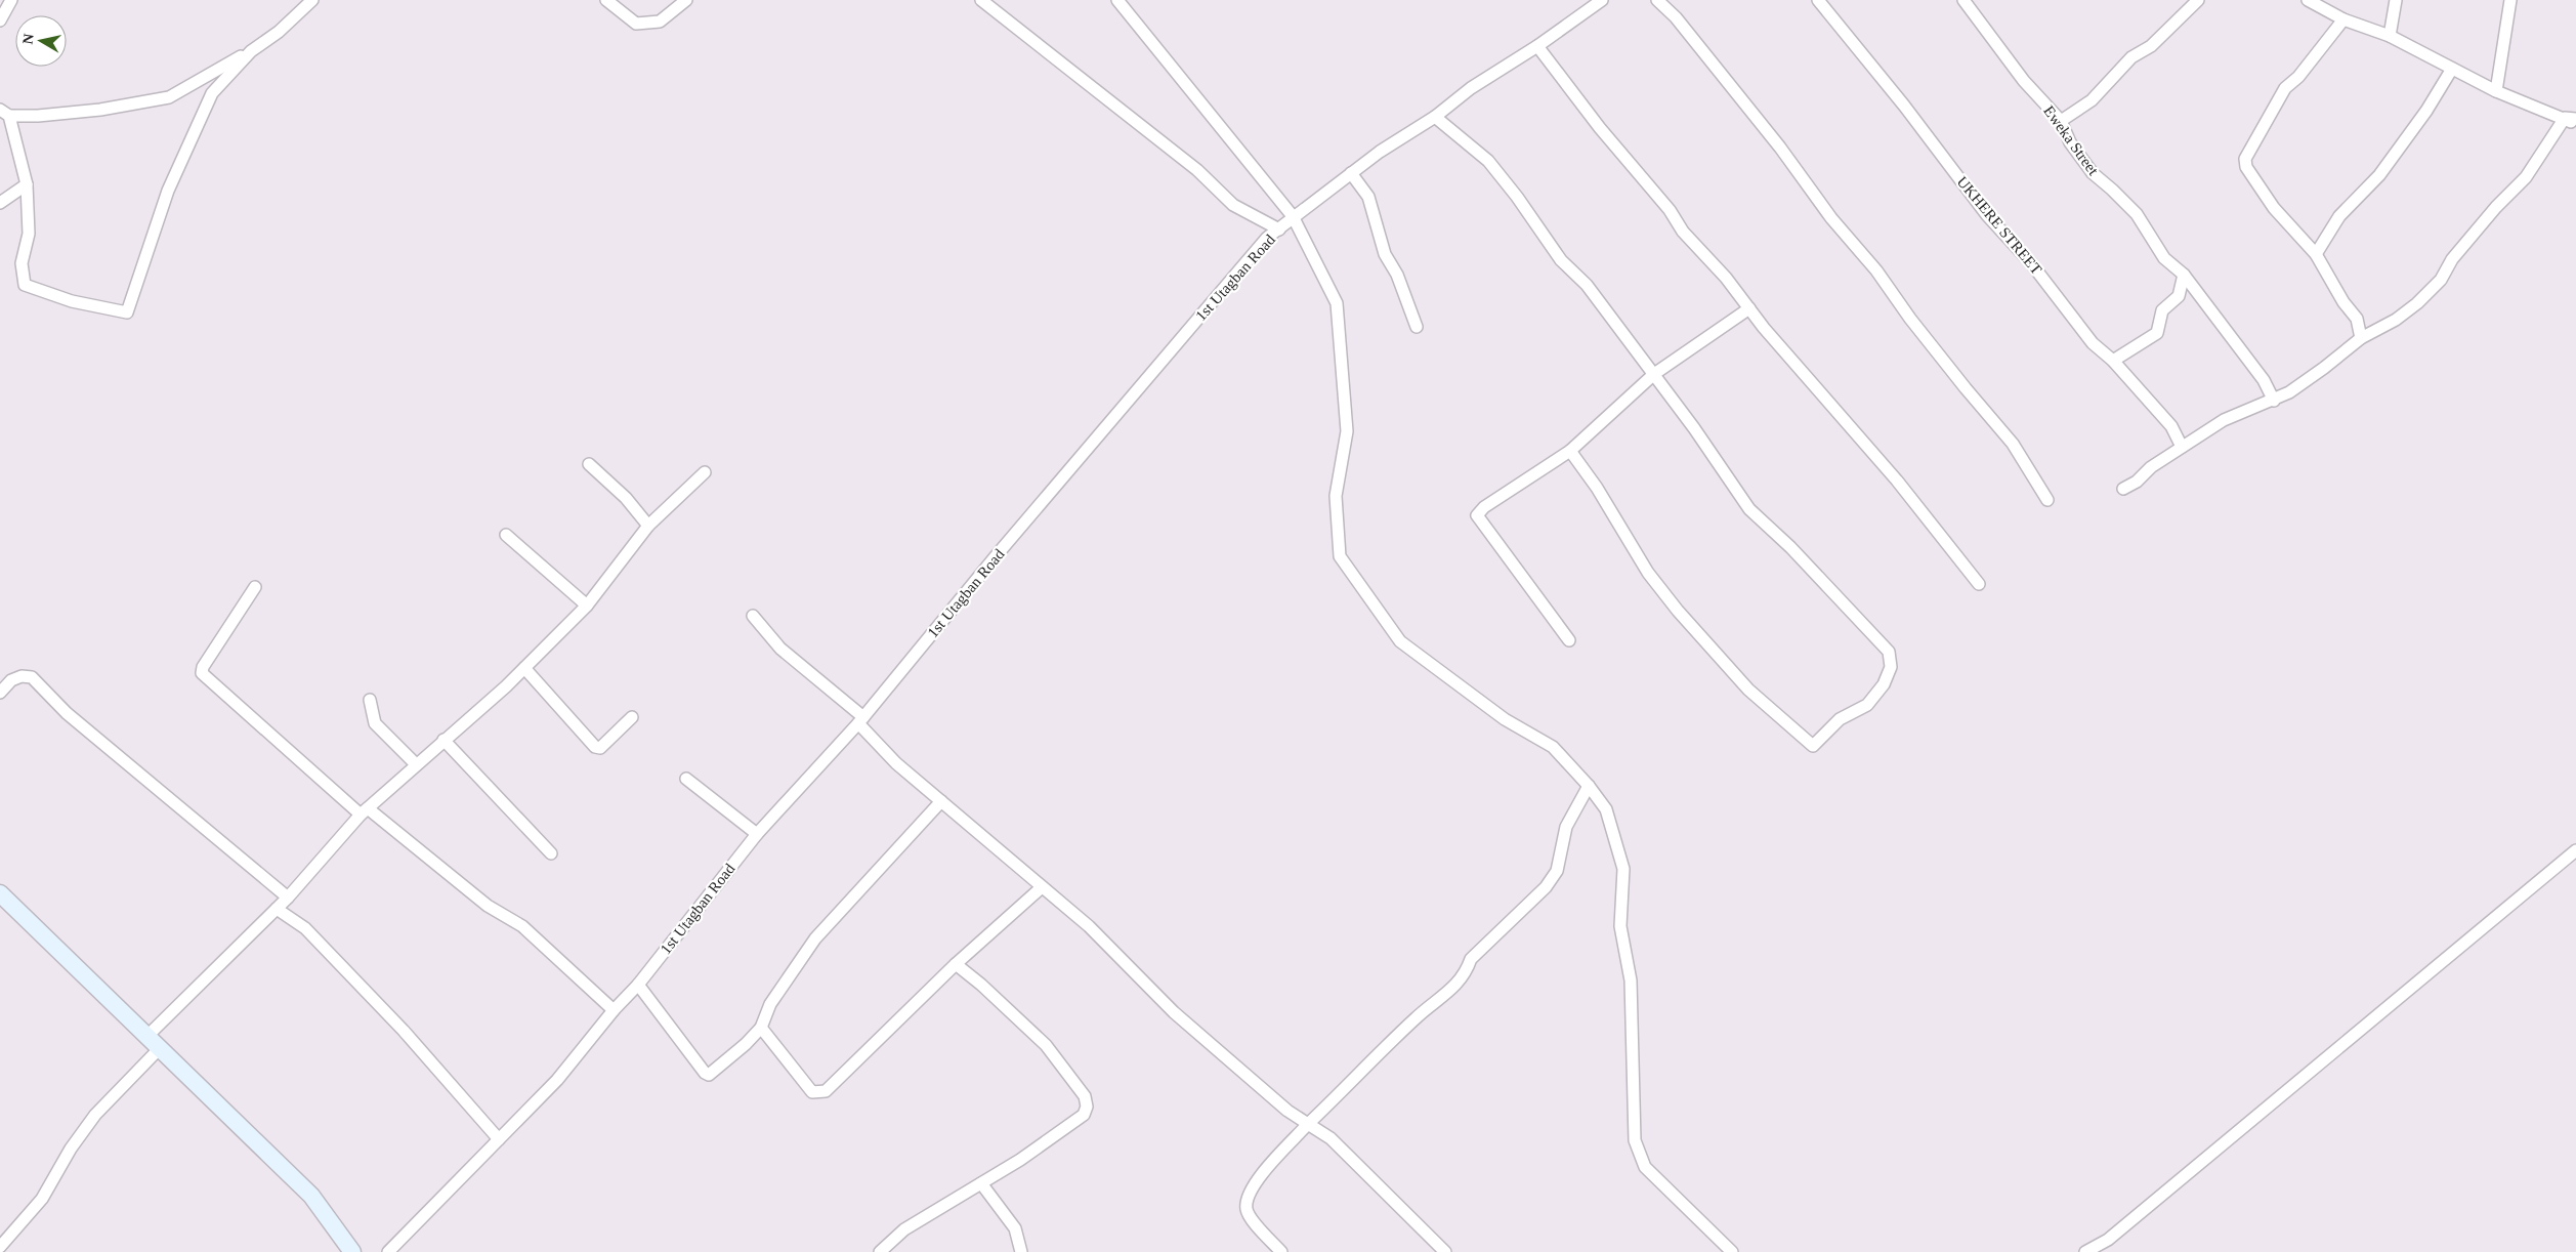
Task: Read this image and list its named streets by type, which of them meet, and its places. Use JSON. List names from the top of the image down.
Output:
{
  "streets": {
    "street": ["Eweka Street", "UKHERE STREET", "1st Utagban Road"]
  },
  "north": "left"
}
